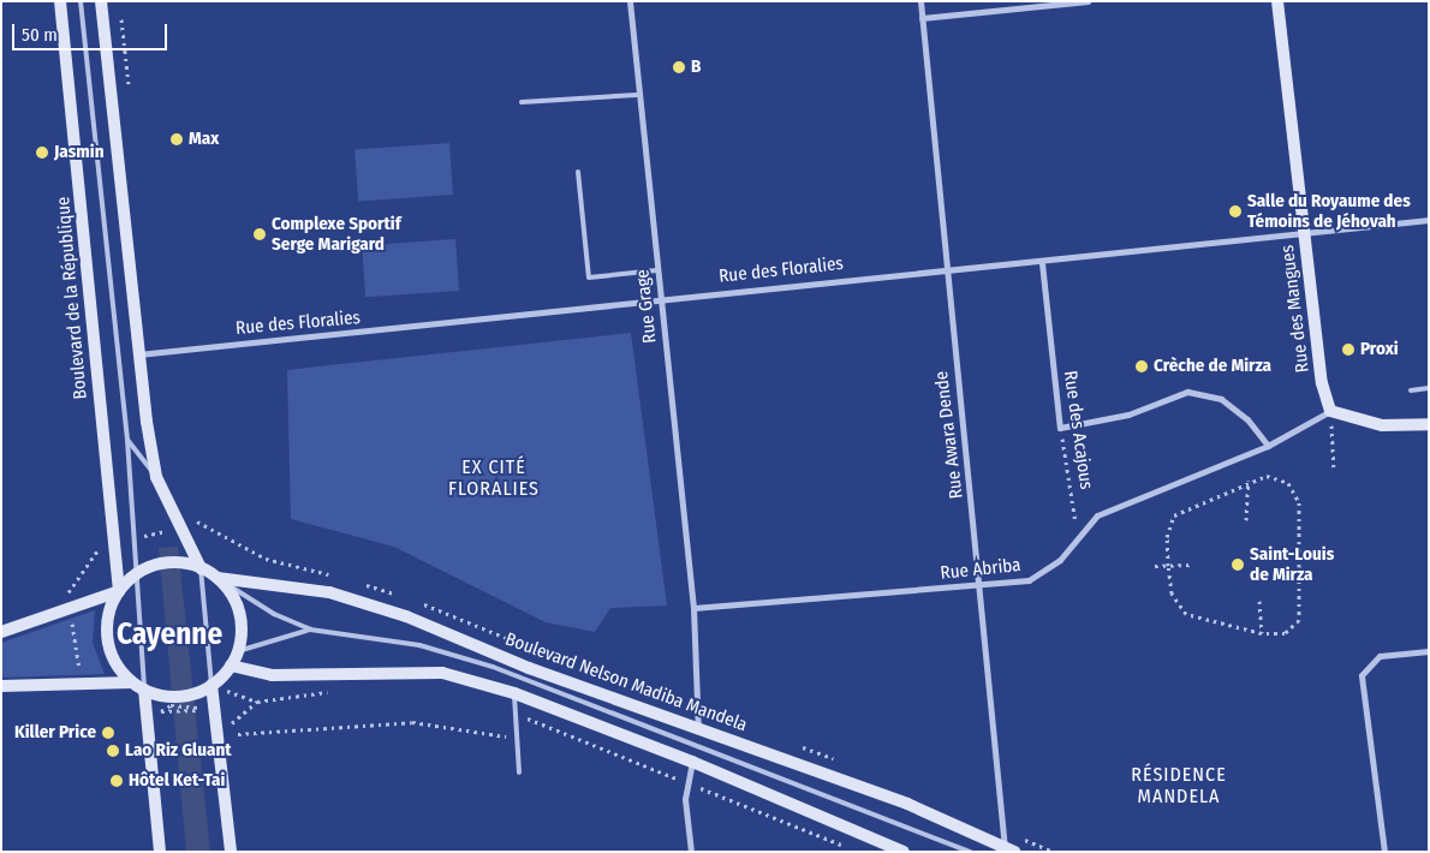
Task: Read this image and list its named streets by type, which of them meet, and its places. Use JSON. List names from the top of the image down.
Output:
{
  "streets": {
    "main road": ["Boulevard de la République", "Rue des Mangues", "Boulevard Nelson Madiba Mandela"],
    "street": [
      "Rue des Floralies",
      "Rue Grage",
      "Rue des Acajous",
      "Rue Awara Dende",
      "Rue Abriba"
    ]
  },
  "crossings": [
    ["Rue des Floralies", "Rue Grage"],
    ["Rue des Floralies", "Rue des Mangues"],
    ["Rue des Floralies", "Rue des Acajous"],
    ["Rue des Floralies", "Rue Awara Dende"],
    ["Rue Grage", "Rue Abriba"],
    ["Rue Grage", "Boulevard Nelson Madiba Mandela"],
    ["Rue des Mangues", "Rue Abriba"],
    ["Rue des Acajous", "Rue Abriba"],
    ["Rue Awara Dende", "Rue Abriba"],
    ["Rue Awara Dende", "Boulevard Nelson Madiba Mandela"]
  ],
  "districts": ["EX CITÉ FLORALIES", "Cayenne", "RÉSIDENCE MANDELA"],
  "places": [
    "B",
    "Max",
    "Jasmin",
    "Salle du Royaume des Témoins de Jéhovah",
    "Complexe Sportif Serge Marigard",
    "Proxi",
    "Crèche de Mirza",
    "Saint-Louis de Mirza",
    "Killer Price",
    "Lao Riz Gluant",
    "Hôtel Ket-Tai"
  ],
  "scale_bar": "50 m"
}
